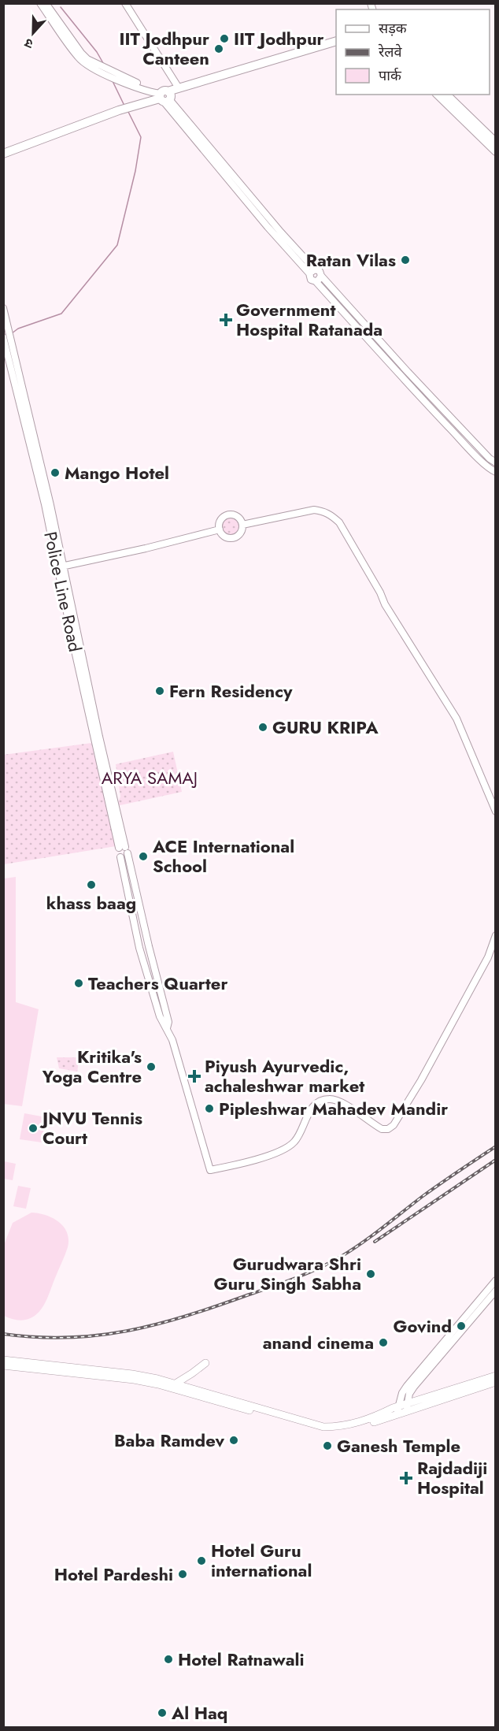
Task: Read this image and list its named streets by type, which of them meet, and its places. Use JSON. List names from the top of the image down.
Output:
{
  "parks": ["ARYA SAMAJ"],
  "places": {
    "other": [
      "IIT Jodhpur",
      "IIT Jodhpur Canteen",
      "Ratan Vilas",
      "Mango Hotel",
      "Fern Residency",
      "GURU KRIPA",
      "ACE International School",
      "khass baag",
      "Teachers Quarter",
      "Kritika's Yoga Centre",
      "Pipleshwar Mahadev Mandir",
      "JNVU Tennis Court",
      "Gurudwara Shri Guru Singh Sabha",
      "Govind",
      "anand cinema",
      "Baba Ramdev",
      "Ganesh Temple",
      "Hotel Guru international",
      "Hotel Pardeshi",
      "Hotel Ratnawali",
      "Al Haq"
    ],
    "health": ["Government Hospital Ratanada", "Piyush Ayurvedic, achaleshwar market", "Rajdadiji Hospital"]
  },
  "legend": ["सड़क", "रेलवे", "पार्क"],
  "north": "bottom"
}
